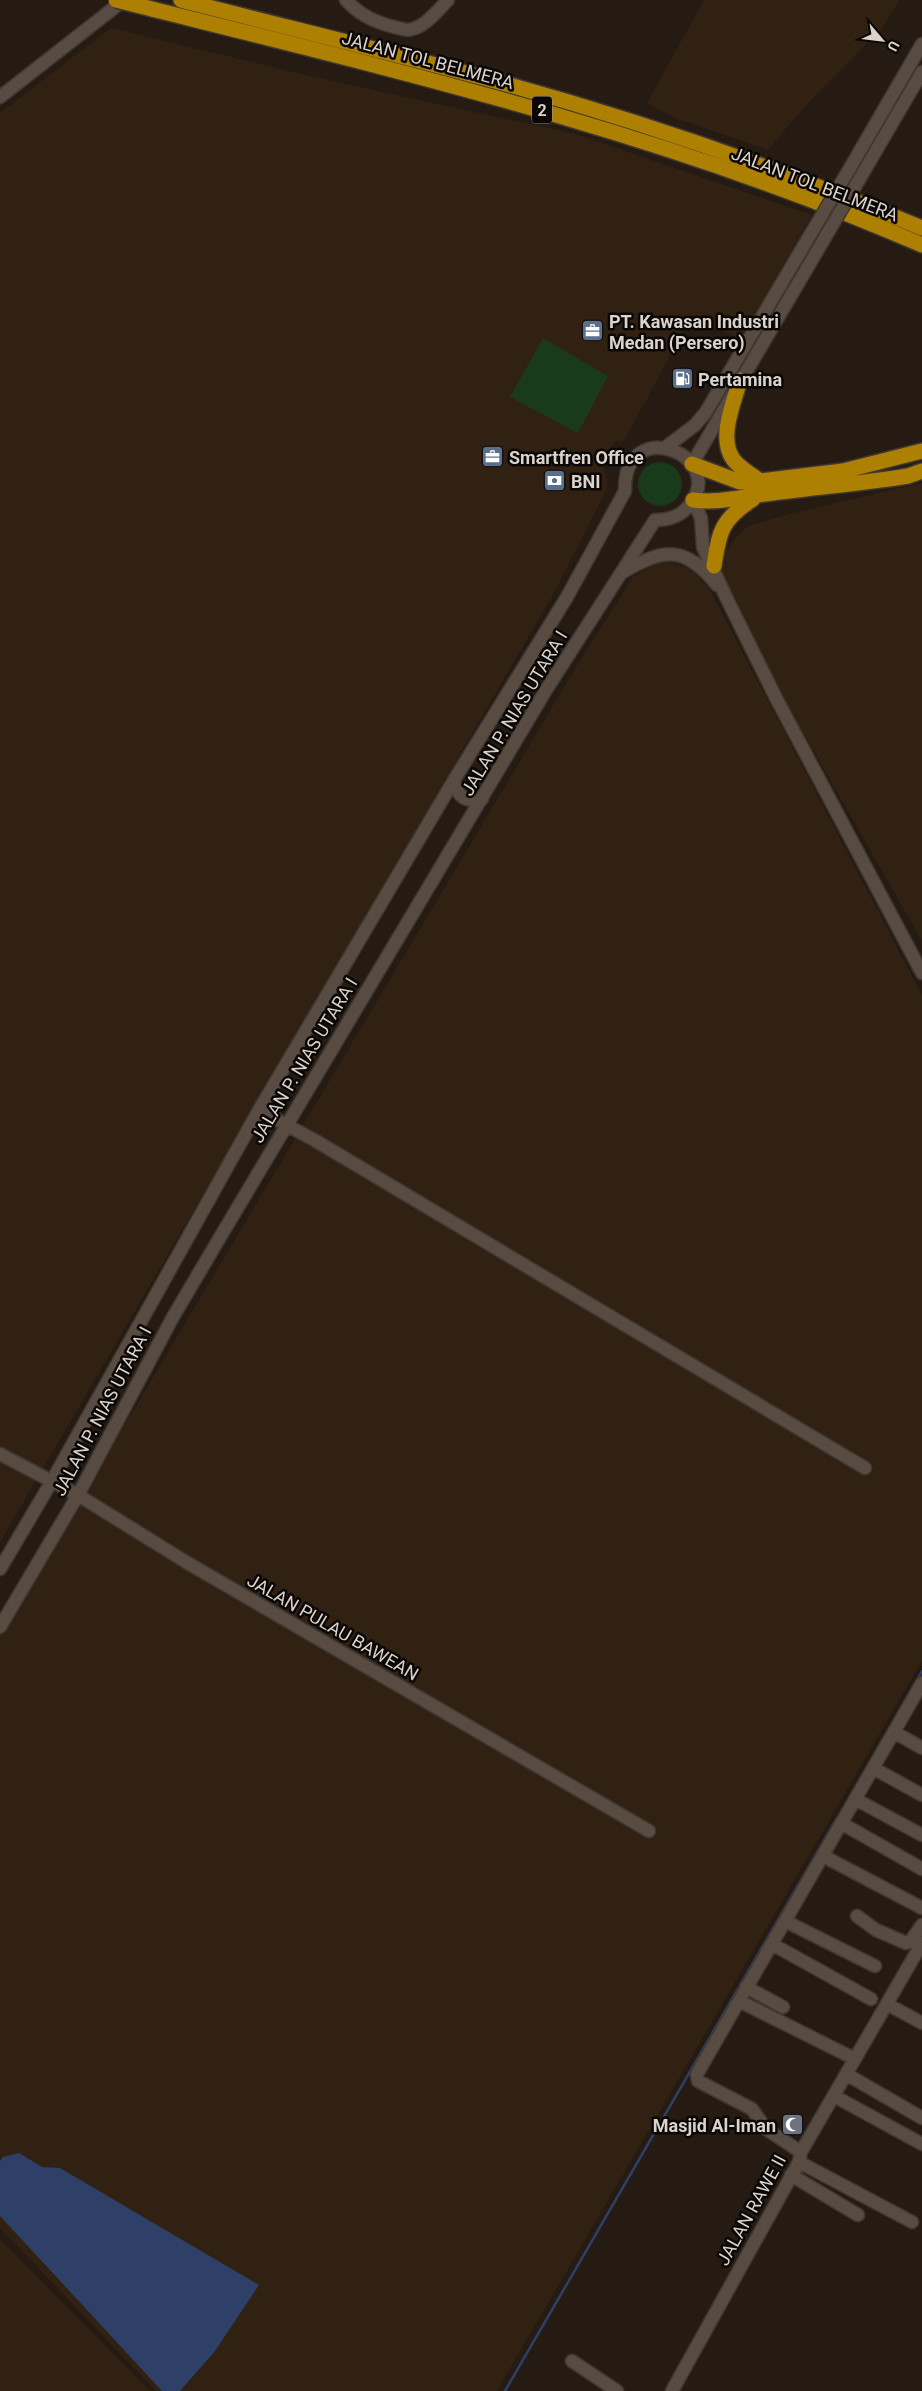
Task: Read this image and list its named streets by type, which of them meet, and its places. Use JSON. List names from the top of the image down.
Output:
{
  "streets": {
    "highway": ["JALAN TOL BELMERA", "2"],
    "street": ["JALAN P. NIAS UTARA I", "JALAN PULAU BAWEAN", "JALAN RAWE II"]
  },
  "crossings": [
    ["JALAN P. NIAS UTARA I", "JALAN PULAU BAWEAN"]
  ],
  "places": {
    "office": ["PT. Kawasan Industri Medan (Persero)", "Smartfren Office"],
    "fuel station": ["Pertamina"],
    "bank": ["BNI"],
    "mosque": ["Masjid Al-Iman"]
  },
  "north": "bottom right"
}
